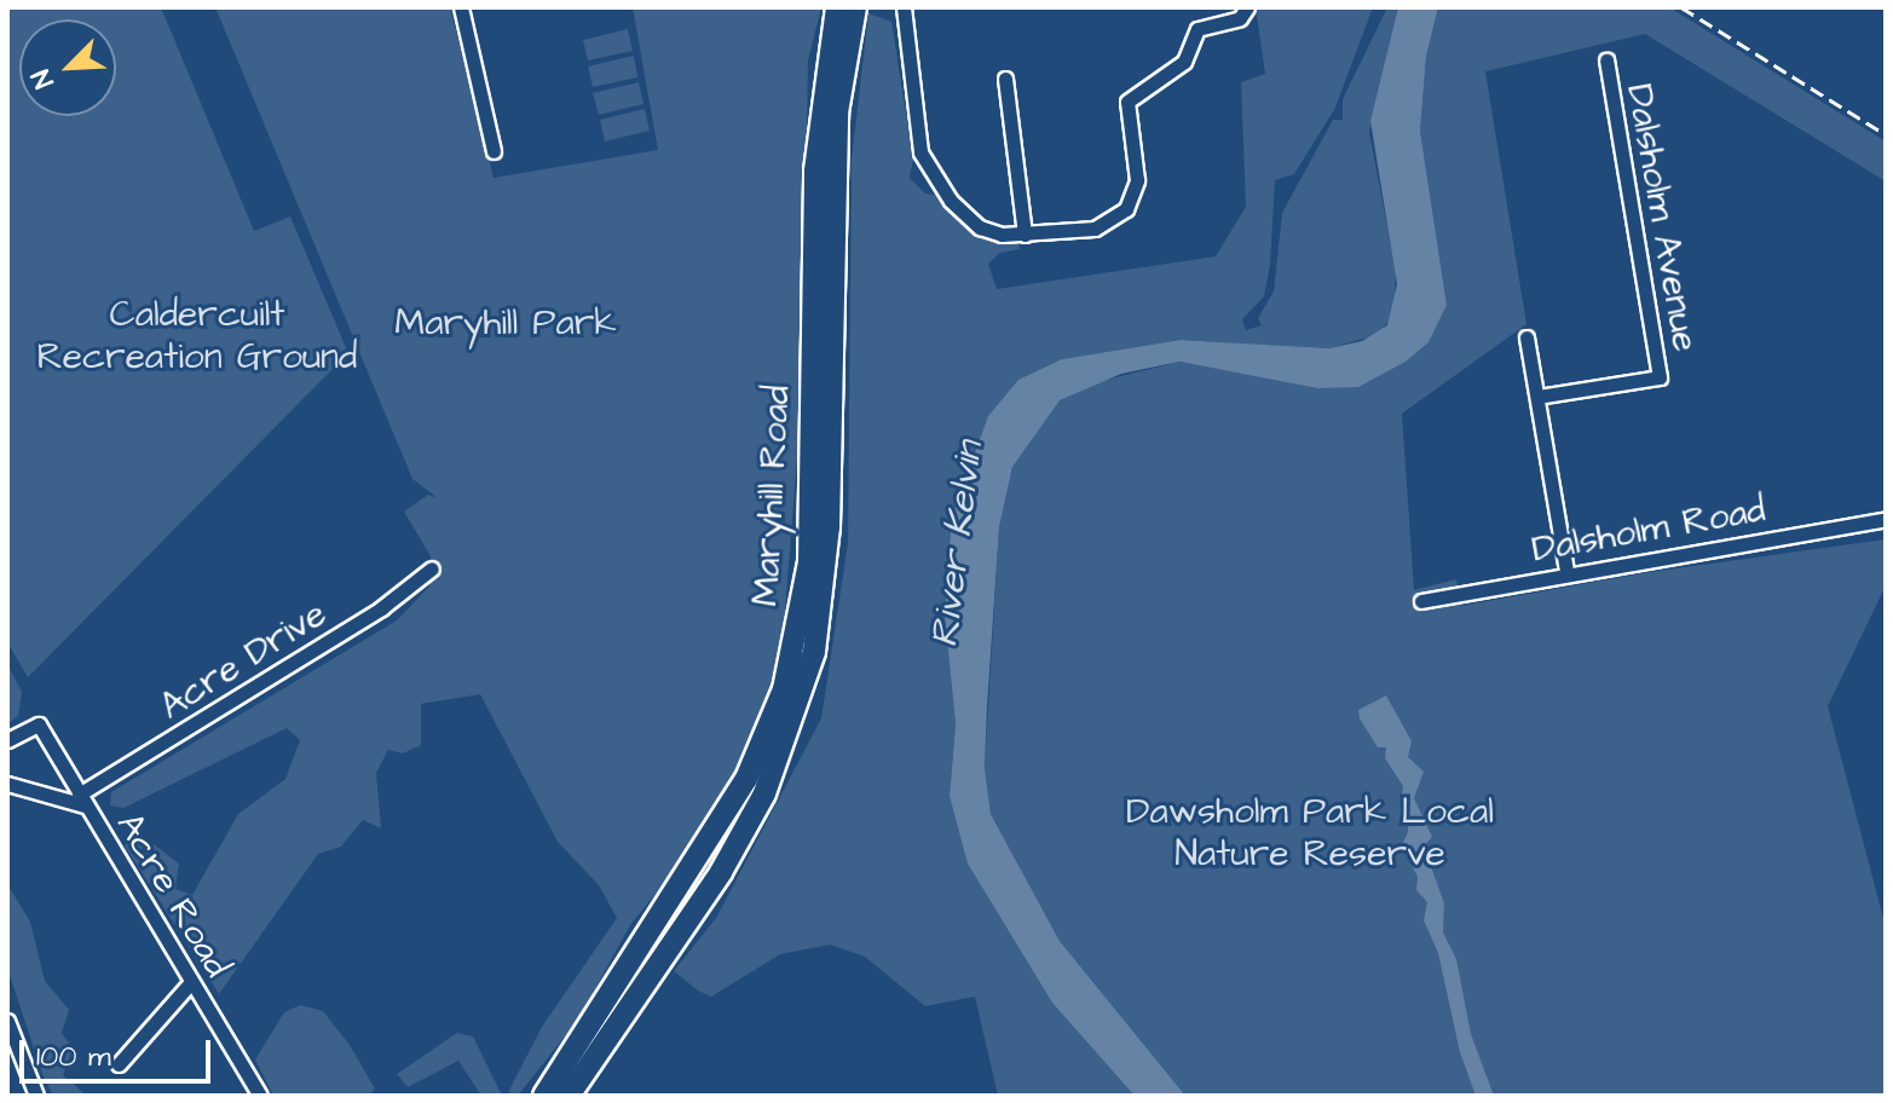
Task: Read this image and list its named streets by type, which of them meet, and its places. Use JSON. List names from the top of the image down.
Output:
{
  "streets": {
    "main road": ["Maryhill Road"],
    "street": [
      "Dalsholm Avenue",
      "Dalsholm Road",
      "Acre Drive",
      "Acre Road"
    ]
  },
  "crossings": [
    ["Acre Drive", "Acre Road"]
  ],
  "water": ["River Kelvin"],
  "parks": ["Caldercuilt Recreation Ground", "Maryhill Park", "Dawsholm Park Local Nature Reserve"],
  "scale_bar": "100 m",
  "north": "bottom left"
}
